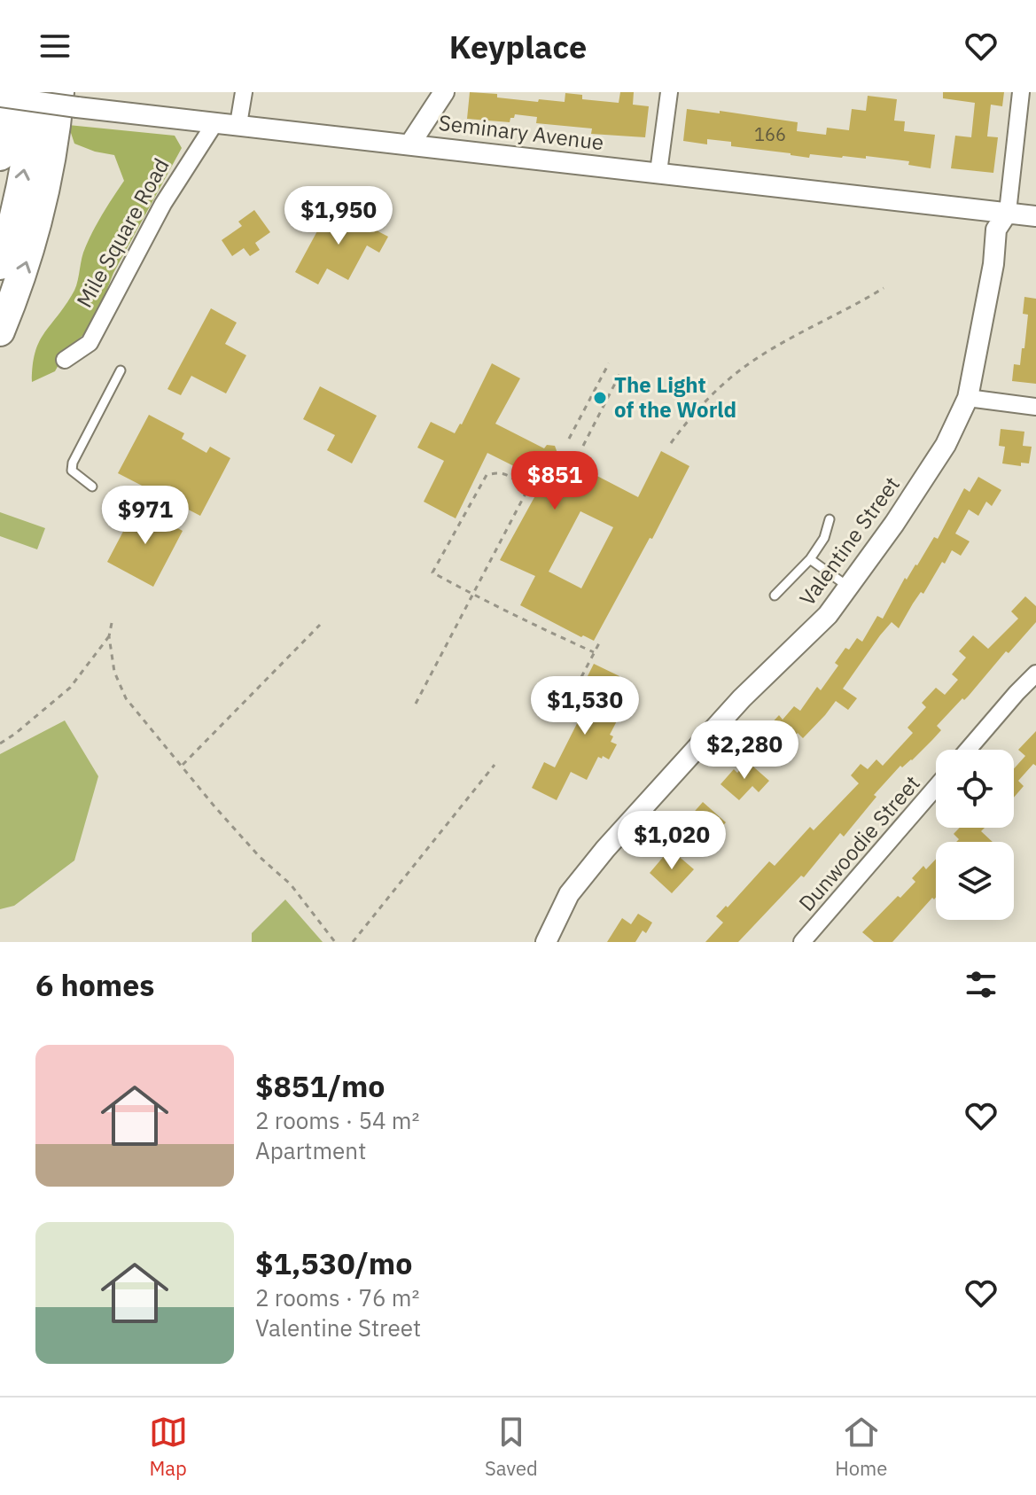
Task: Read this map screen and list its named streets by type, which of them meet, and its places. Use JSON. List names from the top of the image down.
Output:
{
  "streets": {
    "street": [
      "Seminary Avenue",
      "Mile Square Road",
      "Valentine Street",
      "Dunwoodie Street"
    ]
  },
  "crossings": [
    ["Seminary Avenue", "Mile Square Road"],
    ["Seminary Avenue", "Valentine Street"]
  ],
  "places": ["The Light of the World"],
  "house_numbers": ["166"],
  "page": {
    "header": "Keyplace",
    "price": [
      "$1,950",
      "$851",
      "$971",
      "$1,530",
      "$2,280",
      "$1,020"
    ],
    "heading": "6 homes",
    "list": [
      {
        "name": "$851/mo",
        "note": "2 rooms · 54 m² · Apartment"
      },
      {
        "name": "$1,530/mo",
        "note": "2 rooms · 76 m² · Valentine Street"
      }
    ],
    "tabs": ["Map", "Saved", "Home"]
  }
}
